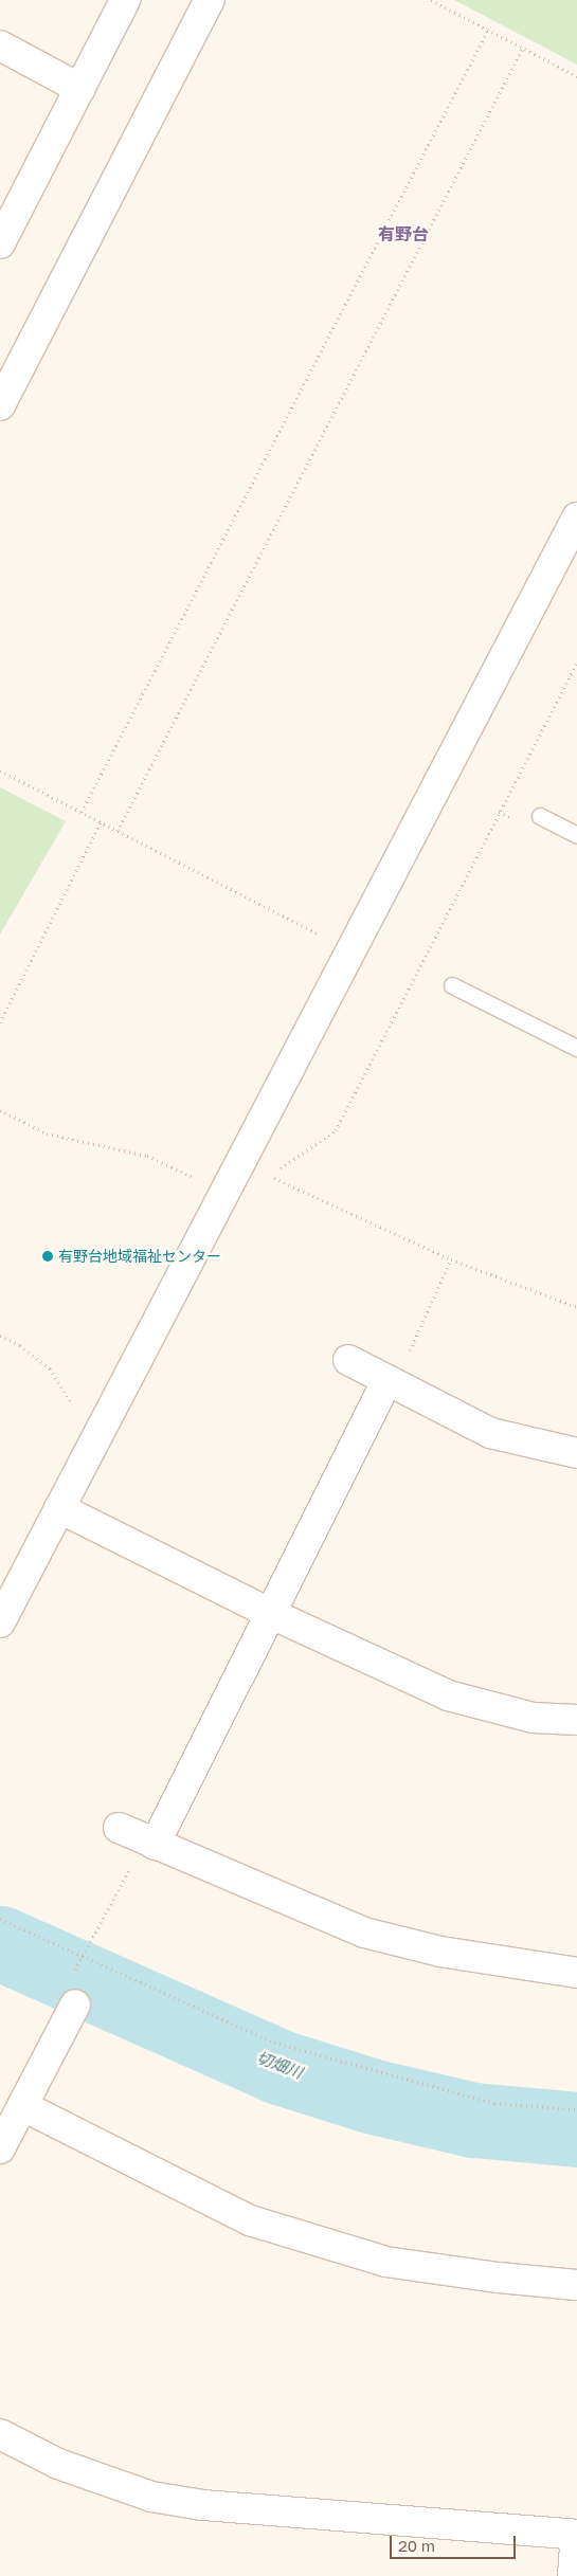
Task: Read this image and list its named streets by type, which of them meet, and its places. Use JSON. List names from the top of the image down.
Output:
{
  "districts": ["有野台"],
  "water": ["切畑川"],
  "places": ["有野台地域福祉センター"],
  "scale_bar": "20 m"
}
